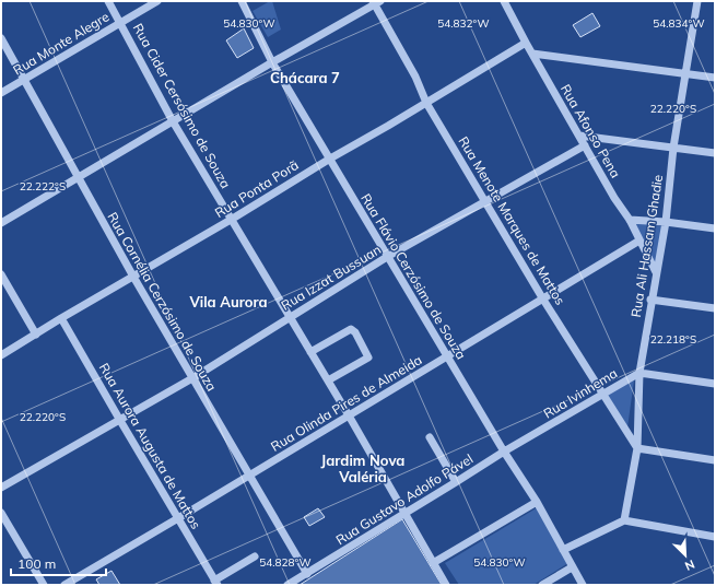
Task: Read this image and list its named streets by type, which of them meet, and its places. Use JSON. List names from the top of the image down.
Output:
{
  "streets": {
    "street": [
      "Rua Monte Alegre",
      "Rua Cider Cersósimo de Souza",
      "Rua Afonso Pena",
      "Rua Ponta Porã",
      "Rua Menote Marques de Mattos",
      "Rua Ali Hassam Ghadie",
      "Rua Flávio Cerzósimo de Souza",
      "Rua Izzat Bussuan",
      "Rua Cornélia Cerzósimo de Souza",
      "Rua Ivinhema",
      "Rua Olinda Pires de Almeida",
      "Rua Aurora Augusta de Mattos",
      "Rua Gustavo Adolfo Pável"
    ]
  },
  "crossings": [
    ["Rua Monte Alegre", "Rua Cider Cersósimo de Souza"],
    ["Rua Monte Alegre", "Rua Cornélia Cerzósimo de Souza"],
    ["Rua Cider Cersósimo de Souza", "Rua Ponta Porã"],
    ["Rua Cider Cersósimo de Souza", "Rua Izzat Bussuan"],
    ["Rua Cider Cersósimo de Souza", "Rua Olinda Pires de Almeida"],
    ["Rua Cider Cersósimo de Souza", "Rua Gustavo Adolfo Pável"],
    ["Rua Afonso Pena", "Rua Ponta Porã"],
    ["Rua Afonso Pena", "Rua Ali Hassam Ghadie"],
    ["Rua Afonso Pena", "Rua Izzat Bussuan"],
    ["Rua Afonso Pena", "Rua Olinda Pires de Almeida"],
    ["Rua Ponta Porã", "Rua Menote Marques de Mattos"],
    ["Rua Ponta Porã", "Rua Flávio Cerzósimo de Souza"],
    ["Rua Ponta Porã", "Rua Cornélia Cerzósimo de Souza"],
    ["Rua Ponta Porã", "Rua Aurora Augusta de Mattos"],
    ["Rua Menote Marques de Mattos", "Rua Ali Hassam Ghadie"],
    ["Rua Menote Marques de Mattos", "Rua Izzat Bussuan"],
    ["Rua Menote Marques de Mattos", "Rua Ivinhema"],
    ["Rua Menote Marques de Mattos", "Rua Olinda Pires de Almeida"],
    ["Rua Ali Hassam Ghadie", "Rua Ivinhema"],
    ["Rua Flávio Cerzósimo de Souza", "Rua Izzat Bussuan"],
    ["Rua Flávio Cerzósimo de Souza", "Rua Olinda Pires de Almeida"],
    ["Rua Flávio Cerzósimo de Souza", "Rua Gustavo Adolfo Pável"],
    ["Rua Izzat Bussuan", "Rua Cornélia Cerzósimo de Souza"],
    ["Rua Izzat Bussuan", "Rua Aurora Augusta de Mattos"],
    ["Rua Cornélia Cerzósimo de Souza", "Rua Olinda Pires de Almeida"],
    ["Rua Cornélia Cerzósimo de Souza", "Rua Gustavo Adolfo Pável"],
    ["Rua Ivinhema", "Rua Gustavo Adolfo Pável"],
    ["Rua Olinda Pires de Almeida", "Rua Aurora Augusta de Mattos"]
  ],
  "districts": ["Chácara 7", "Vila Aurora", "Jardim Nova Valéria"],
  "scale_bar": "100 m",
  "north": "bottom right",
  "coordinates": [
    "54.830°W",
    "54.832°W",
    "54.834°W",
    "22.220°S",
    "22.222°S",
    "22.218°S",
    "54.828°W"
  ]
}
